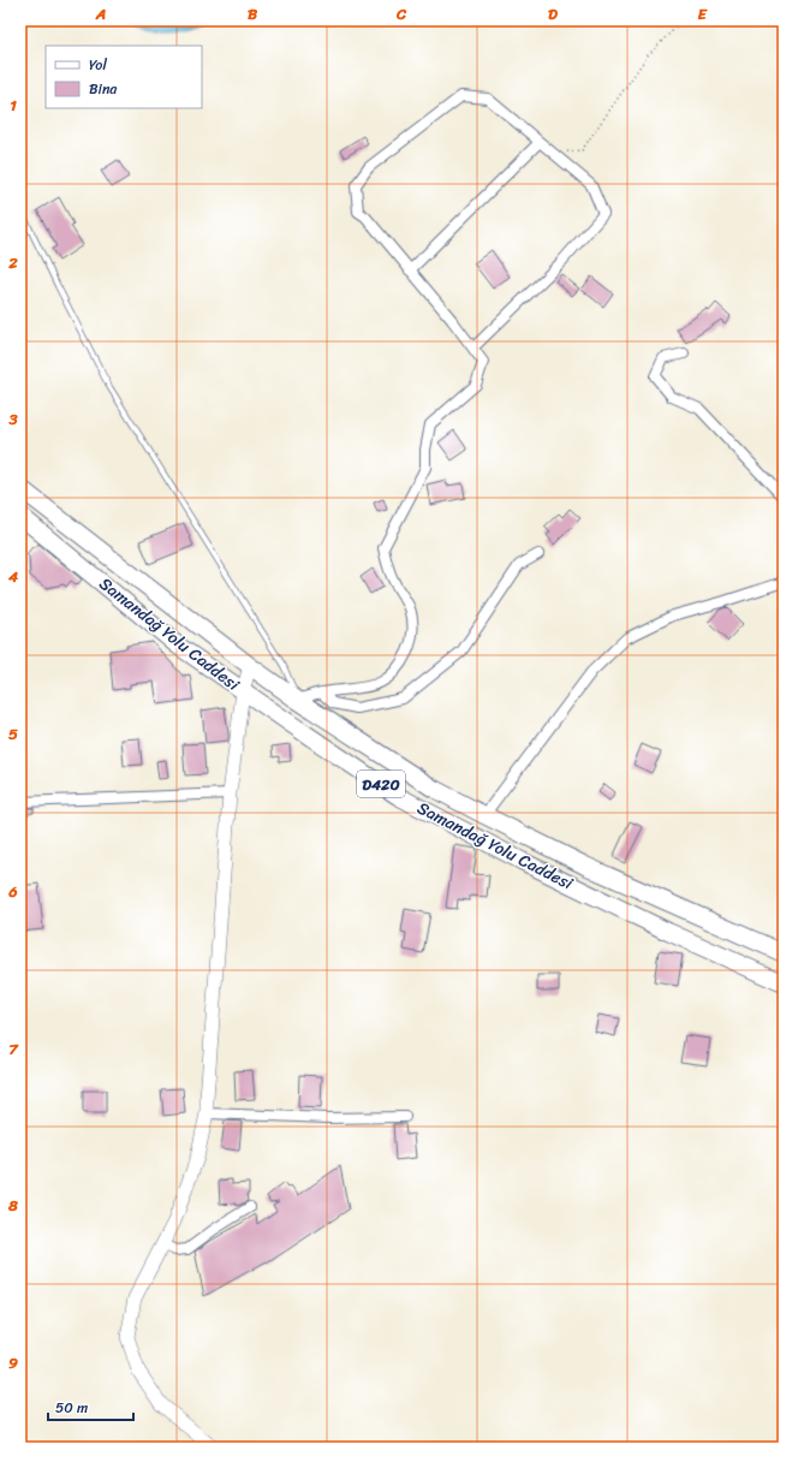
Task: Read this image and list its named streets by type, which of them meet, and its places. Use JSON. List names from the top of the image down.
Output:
{
  "streets": {
    "highway": ["Samandağ Yolu Caddesi", "D420"]
  },
  "legend": ["Yol", "Bina"],
  "scale_bar": "50 m",
  "grid": {
    "columns": [
      "A",
      "B",
      "C",
      "D",
      "E"
    ],
    "rows": [
      "1",
      "2",
      "3",
      "4",
      "5",
      "6",
      "7",
      "8",
      "9"
    ]
  }
}
